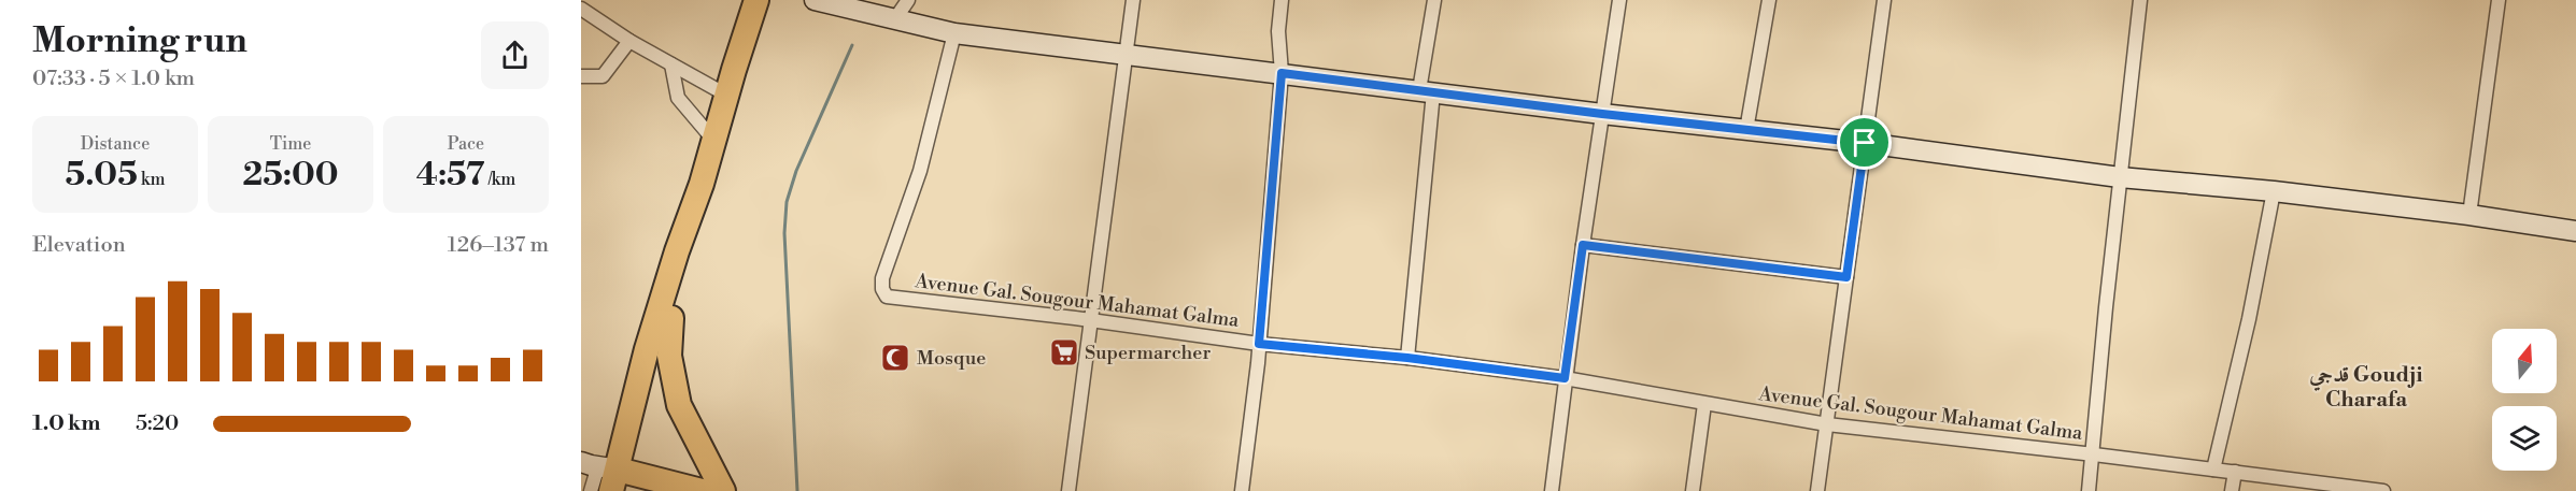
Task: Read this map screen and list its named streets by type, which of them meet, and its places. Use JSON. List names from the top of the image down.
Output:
{
  "streets": {
    "street": ["Avenue Gal. Sougour Mahamat Galma"]
  },
  "districts": ["قدجي Goudji Charafa"],
  "places": {
    "supermarket": ["Supermarcher"],
    "mosque": ["Mosque"]
  },
  "north": "top",
  "page": {
    "heading": ["Morning run", "07:33 · 5 × 1.0 km"],
    "stats": [
      ["Distance", "5.05 km"],
      ["Time", "25:00"],
      ["Pace", "4:57 /km"]
    ],
    "chart": ["Elevation", "126–137 m"],
    "list": [
      {
        "name": "1.0 km",
        "note": "5:20"
      }
    ]
  }
}
